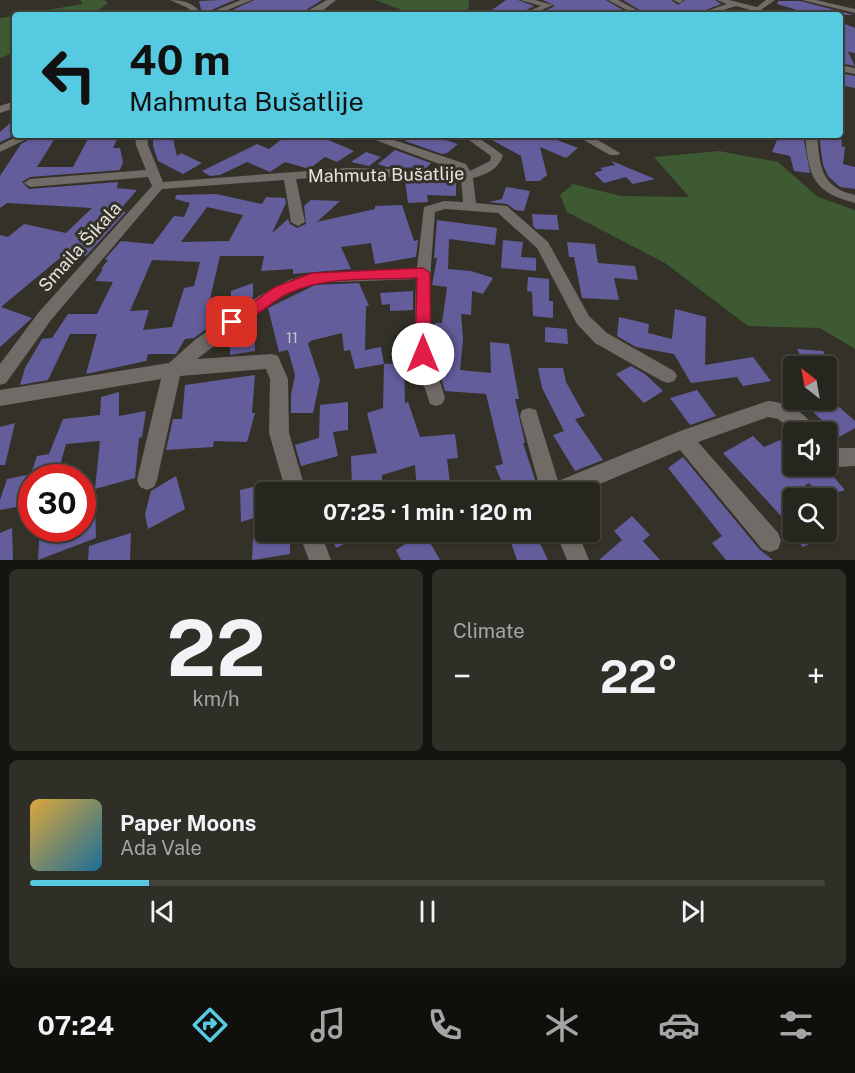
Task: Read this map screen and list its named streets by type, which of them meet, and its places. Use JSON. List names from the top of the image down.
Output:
{
  "streets": {
    "street": ["Mahmuta Bušatlije", "Smaila Šikala"]
  },
  "crossings": [
    ["Mahmuta Bušatlije", "Smaila Šikala"]
  ],
  "house_numbers": ["11"],
  "north": "top left",
  "page": {
    "turn": ["40 m", "Mahmuta Bušatlije"],
    "limit": "30",
    "trip": "07:25 · 1 min · 120 m",
    "tile": [
      ["22", "km/h"],
      "Climate"
    ],
    "heat": ["−", "22°", "+"],
    "song": ["Paper Moons", "Ada Vale"],
    "tabs": "07:24"
  }
}
